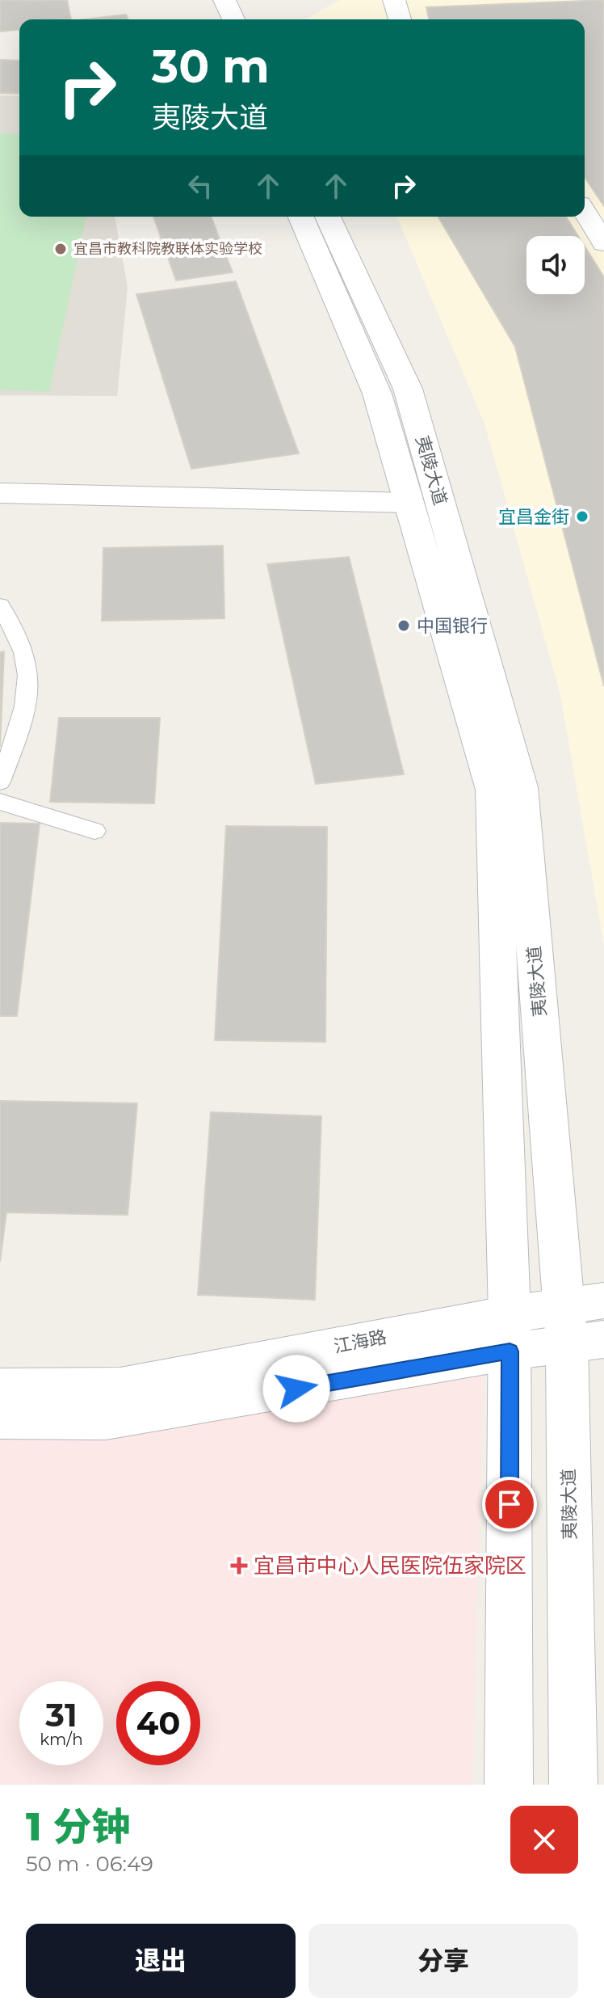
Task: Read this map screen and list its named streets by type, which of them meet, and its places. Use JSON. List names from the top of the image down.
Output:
{
  "streets": {
    "main road": ["夷陵大道", "江海路"]
  },
  "crossings": [
    ["夷陵大道", "江海路"]
  ],
  "places": {
    "other": ["宜昌市教科院教联体实验学校", "宜昌金街", "中国银行"],
    "health": ["宜昌市中心人民医院伍家院区"]
  },
  "page": {
    "turn": ["30 m", "夷陵大道"],
    "speed": "31 km/h",
    "limit": "40",
    "heading": ["1 分钟", "50 m · 06:49"],
    "buttons": ["退出", "分享"]
  }
}
